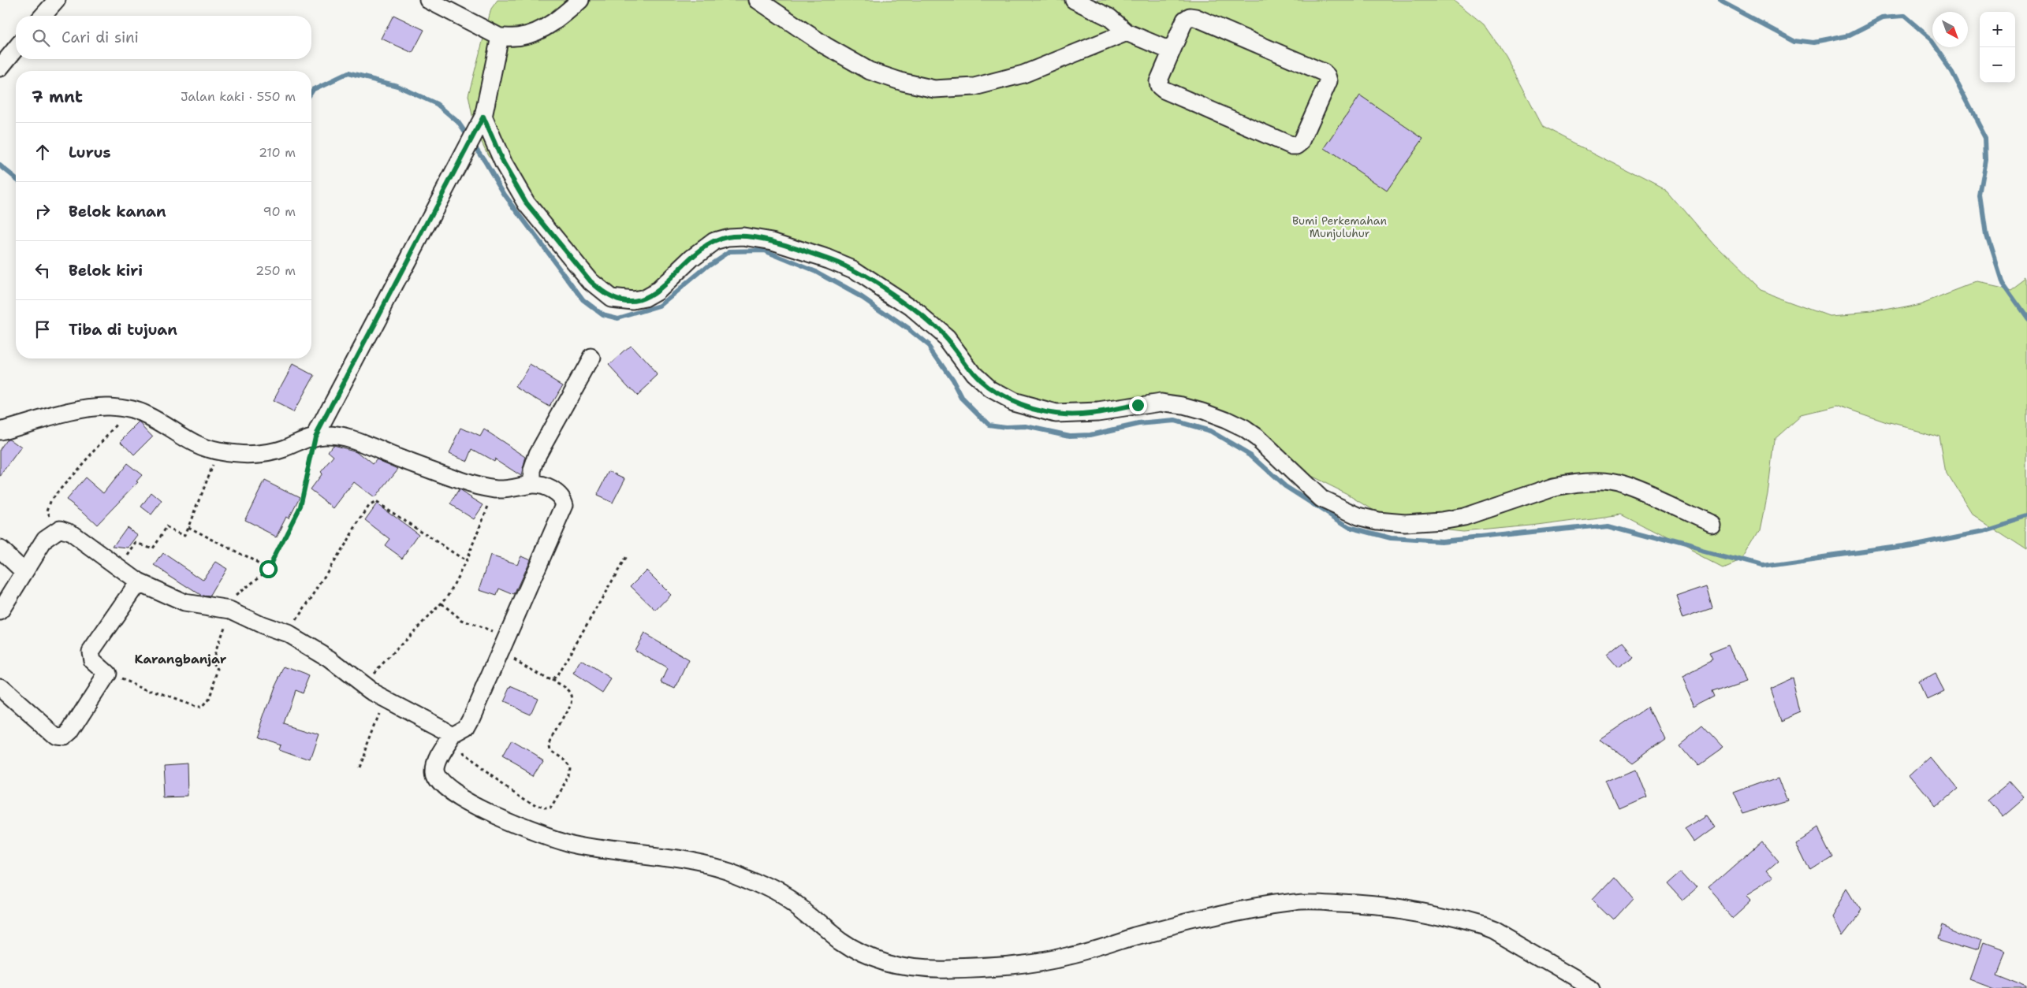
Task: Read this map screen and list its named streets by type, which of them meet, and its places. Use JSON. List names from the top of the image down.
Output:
{
  "districts": ["Karangbanjar"],
  "parks": ["Bumi Perkemahan Munjuluhur"],
  "north": "bottom right",
  "page": {
    "map_buttons": ["+", "−"],
    "search": "Cari di sini",
    "heading": ["7 mnt", "Jalan kaki · 550 m"],
    "list": [
      ["Lurus", "210 m"],
      ["Belok kanan", "90 m"],
      ["Belok kiri", "250 m"],
      "Tiba di tujuan"
    ]
  }
}
